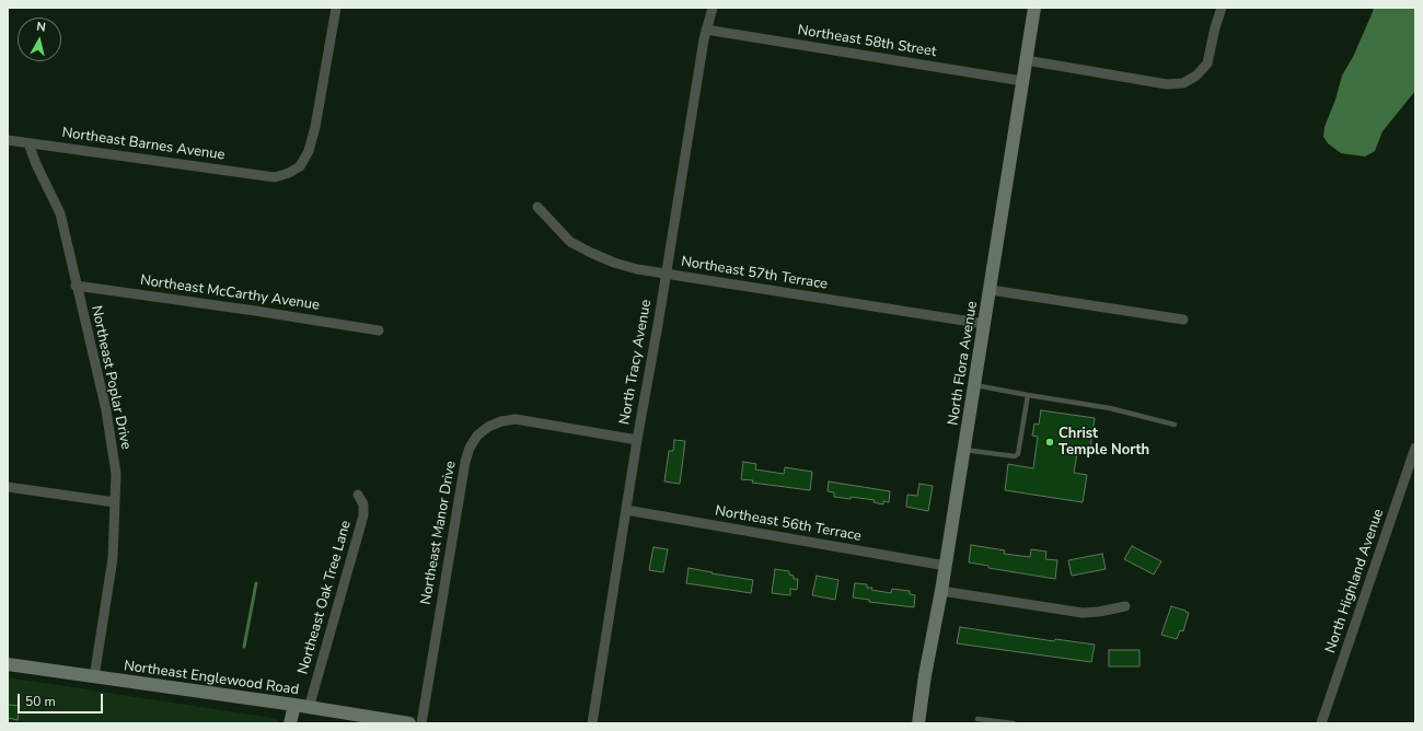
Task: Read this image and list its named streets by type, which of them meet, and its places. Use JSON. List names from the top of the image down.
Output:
{
  "streets": {
    "street": [
      "Northeast 58th Street",
      "Northeast Barnes Avenue",
      "Northeast 57th Terrace",
      "Northeast McCarthy Avenue",
      "North Tracy Avenue",
      "North Flora Avenue",
      "Northeast Poplar Drive",
      "Northeast 56th Terrace",
      "Northeast Manor Drive",
      "North Highland Avenue",
      "Northeast Oak Tree Lane",
      "Northeast Englewood Road"
    ]
  },
  "crossings": [
    ["Northeast 58th Street", "North Tracy Avenue"],
    ["Northeast 58th Street", "North Flora Avenue"],
    ["Northeast Barnes Avenue", "Northeast Poplar Drive"],
    ["Northeast 57th Terrace", "North Tracy Avenue"],
    ["Northeast 57th Terrace", "North Flora Avenue"],
    ["Northeast McCarthy Avenue", "Northeast Poplar Drive"],
    ["North Tracy Avenue", "Northeast 56th Terrace"],
    ["North Tracy Avenue", "Northeast Manor Drive"],
    ["North Flora Avenue", "Northeast 56th Terrace"],
    ["Northeast Poplar Drive", "Northeast Englewood Road"],
    ["Northeast Oak Tree Lane", "Northeast Englewood Road"]
  ],
  "places": ["Christ Temple North"],
  "scale_bar": "50 m",
  "north": "top"
}
